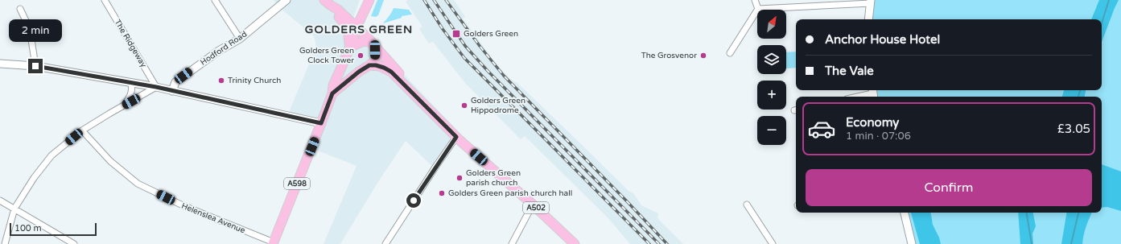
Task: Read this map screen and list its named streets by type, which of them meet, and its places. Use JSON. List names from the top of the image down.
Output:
{
  "streets": {
    "main road": ["A598", "A502"],
    "street": ["The Ridgeway", "Hodford Road", "Helenslea Avenue"]
  },
  "crossings": [
    ["A598", "A502"],
    ["A598", "Helenslea Avenue"]
  ],
  "districts": ["GOLDERS GREEN"],
  "places": {
    "transit": ["Golders Green"],
    "other": [
      "Golders Green Clock Tower",
      "The Grosvenor",
      "Trinity Church",
      "Golders Green Hippodrome",
      "Golders Green parish church",
      "Golders Green parish church hall"
    ]
  },
  "scale_bar": "100 m",
  "north": "top right",
  "page": {
    "map_buttons": ["+", "−"],
    "bubble": "2 min",
    "banner": ["Anchor House Hotel", "The Vale"],
    "list": [
      {
        "name": "Economy",
        "note": "1 min · 07:06",
        "value": "£3.05"
      }
    ],
    "buttons": "Confirm",
    "scale": "100 m"
  }
}
